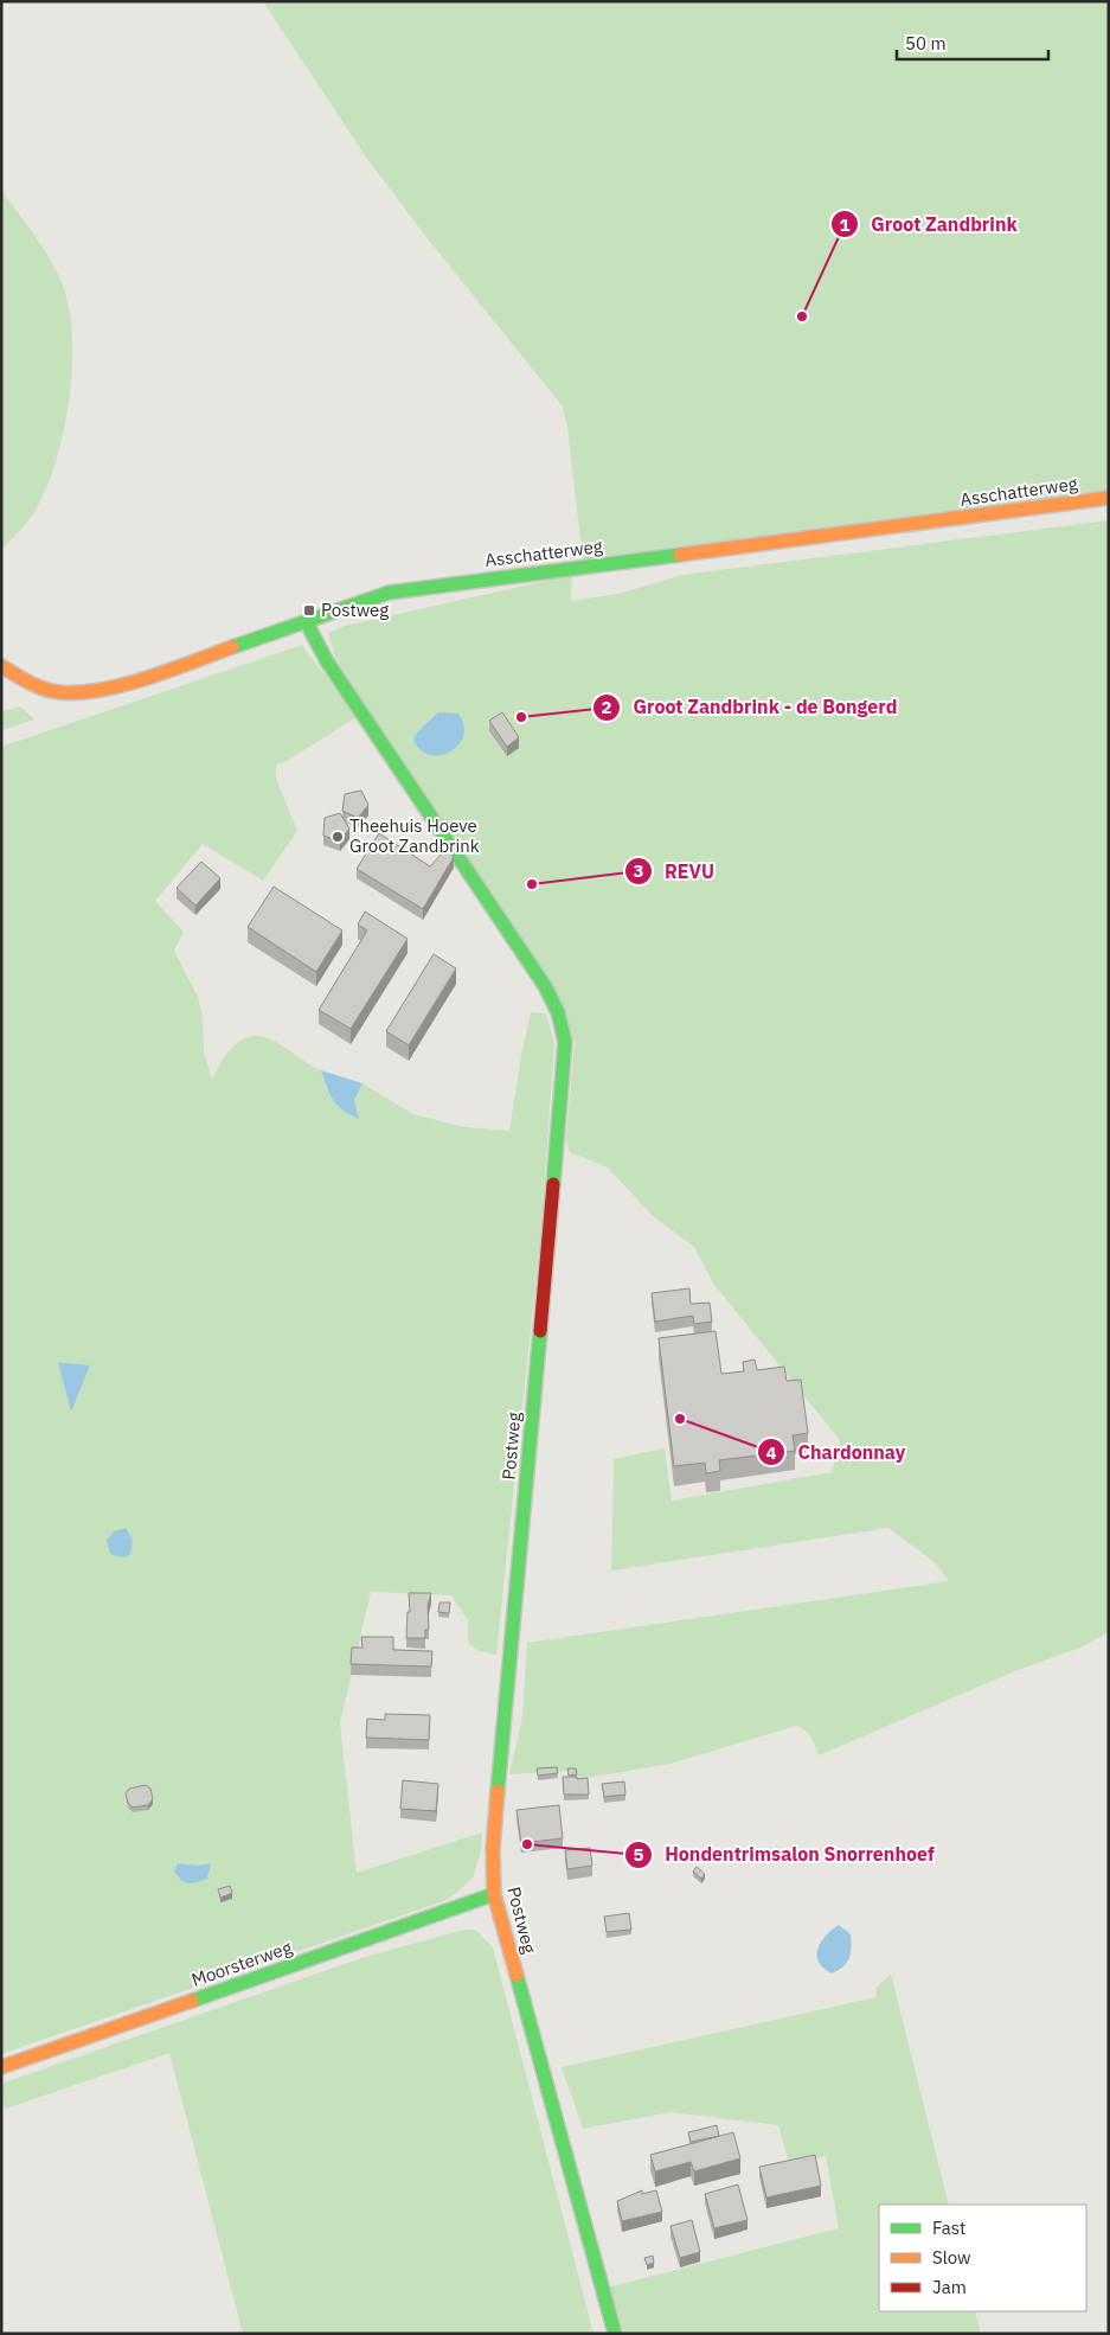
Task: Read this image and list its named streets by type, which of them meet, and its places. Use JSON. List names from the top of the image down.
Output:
{
  "streets": {
    "street": ["Asschatterweg", "Postweg", "Moorsterweg"]
  },
  "crossings": [
    ["Asschatterweg", "Postweg"],
    ["Postweg", "Moorsterweg"]
  ],
  "places": {
    "other": [
      "Groot Zandbrink",
      "Groot Zandbrink - de Bongerd",
      "Theehuis Hoeve Groot Zandbrink",
      "REVU",
      "Chardonnay",
      "Hondentrimsalon Snorrenhoef"
    ],
    "transit": ["Postweg"]
  },
  "legend": ["Fast", "Slow", "Jam"],
  "scale_bar": "50 m"
}
